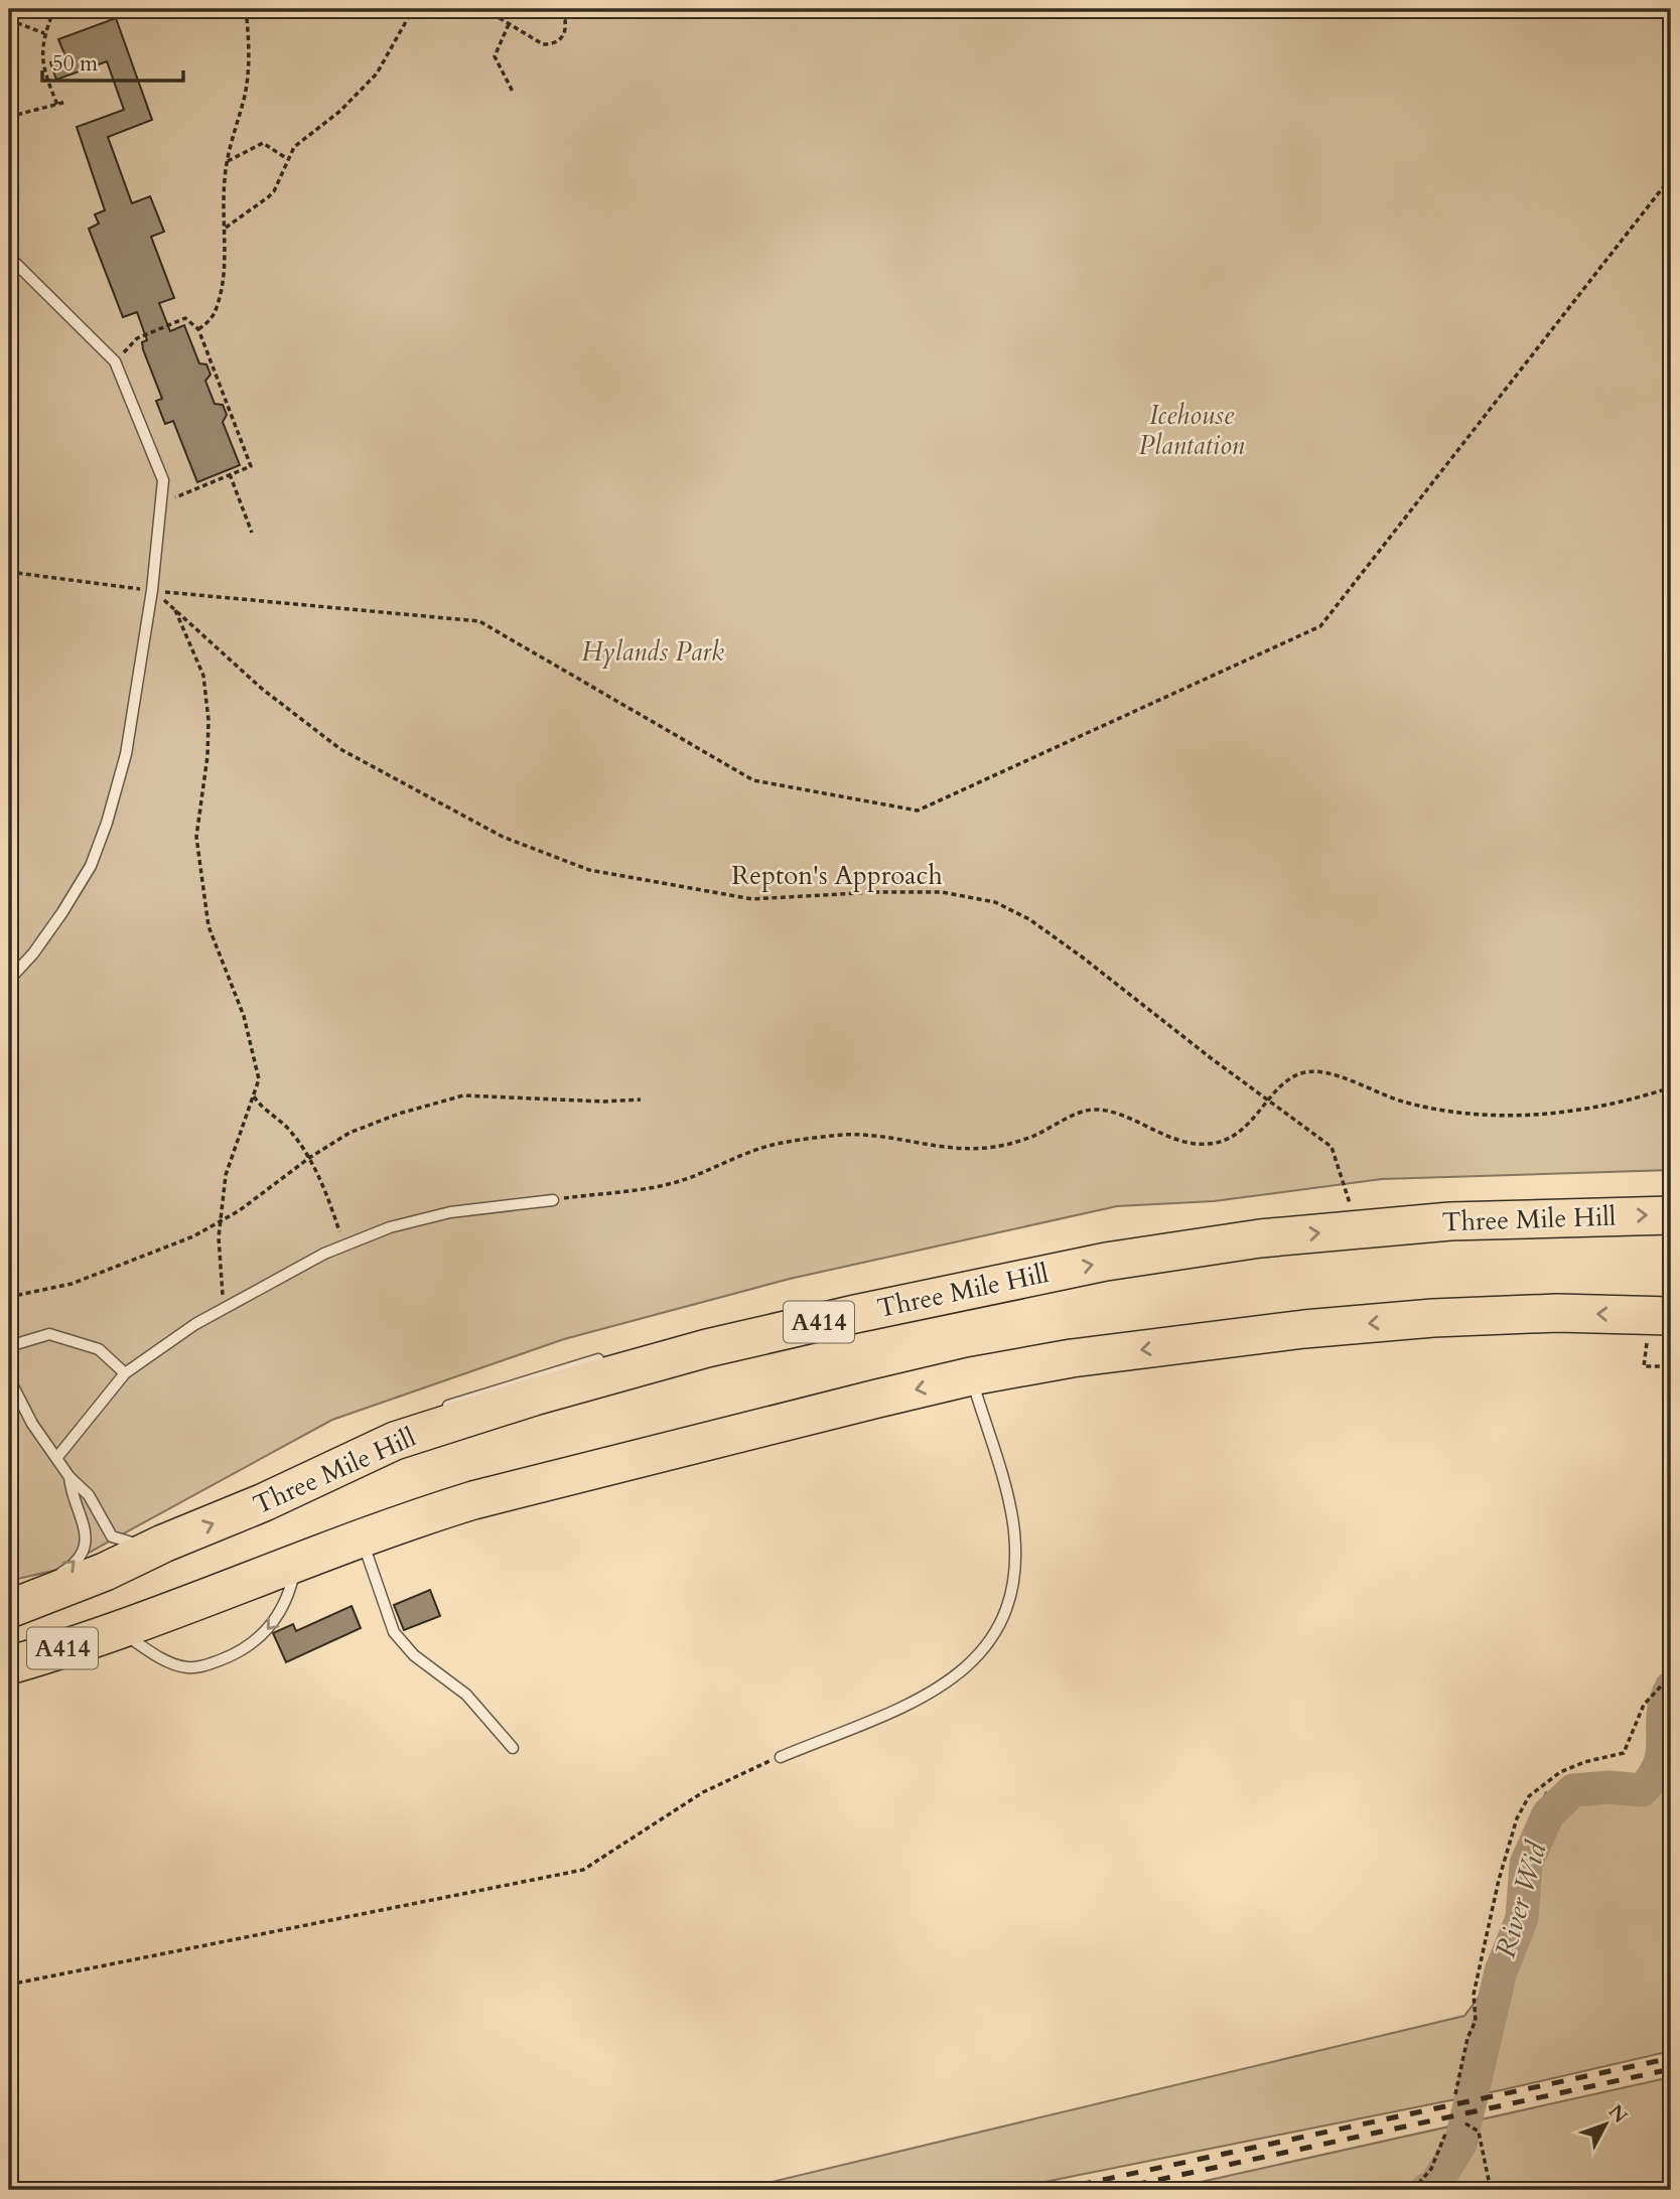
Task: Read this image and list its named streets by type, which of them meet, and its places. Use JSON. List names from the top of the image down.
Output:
{
  "streets": {
    "highway": ["Three Mile Hill", "A414"],
    "path": ["Repton's Approach"]
  },
  "water": ["River Wid"],
  "parks": ["Icehouse Plantation", "Hylands Park"],
  "scale_bar": "50 m",
  "north": "top right"
}
